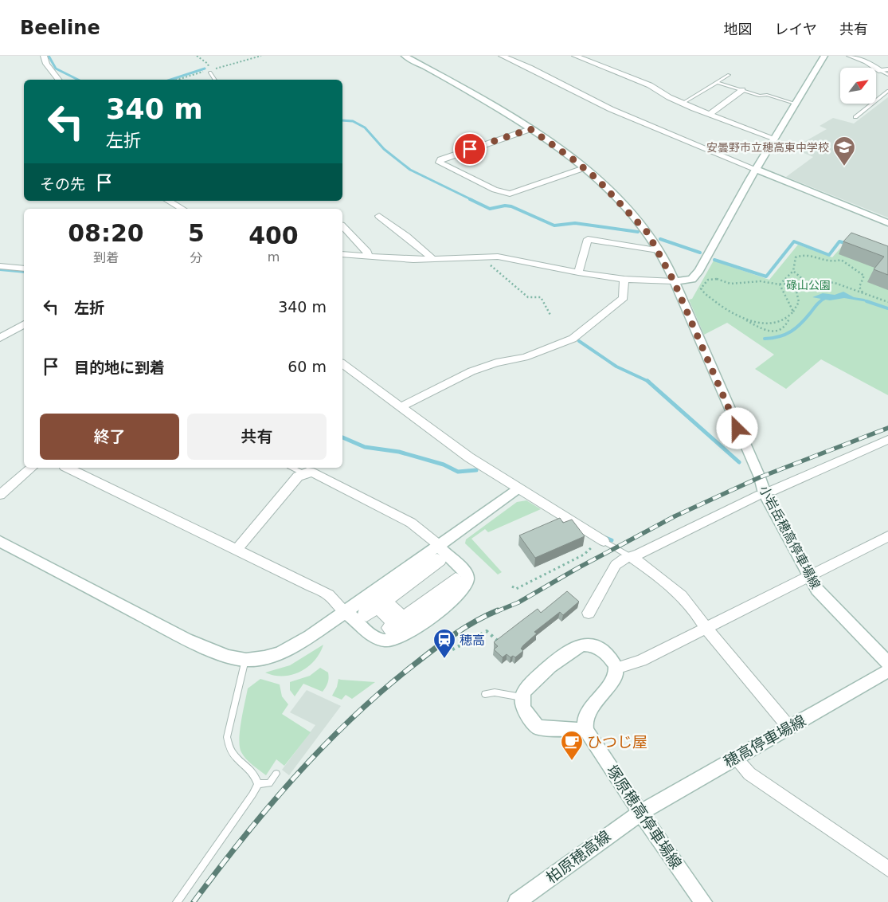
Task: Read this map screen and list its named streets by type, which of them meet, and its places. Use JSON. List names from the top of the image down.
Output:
{
  "streets": {
    "street": [
      "小岩岳穂高停車場線",
      "穂高停車場線",
      "塚原穂高停車場線",
      "柏原穂高線"
    ]
  },
  "crossings": [
    ["穂高停車場線", "塚原穂高停車場線"],
    ["穂高停車場線", "柏原穂高線"],
    ["塚原穂高停車場線", "柏原穂高線"]
  ],
  "parks": ["碌山公園"],
  "places": {
    "school or university": ["安曇野市立穂高東中学校"],
    "station": ["穂高"],
    "cafe": ["ひつじ屋"]
  },
  "north": "top right",
  "page": {
    "header": "Beeline",
    "nav": ["地図", "レイヤ", "共有"],
    "turn": ["340 m", "左折"],
    "then": "その先",
    "eta": [
      "08:20",
      "到着",
      "5",
      "分",
      "400",
      "m"
    ],
    "list": [
      {
        "name": "左折",
        "value": "340 m"
      },
      {
        "name": "目的地に到着",
        "value": "60 m"
      }
    ],
    "buttons": ["終了", "共有"]
  }
}
